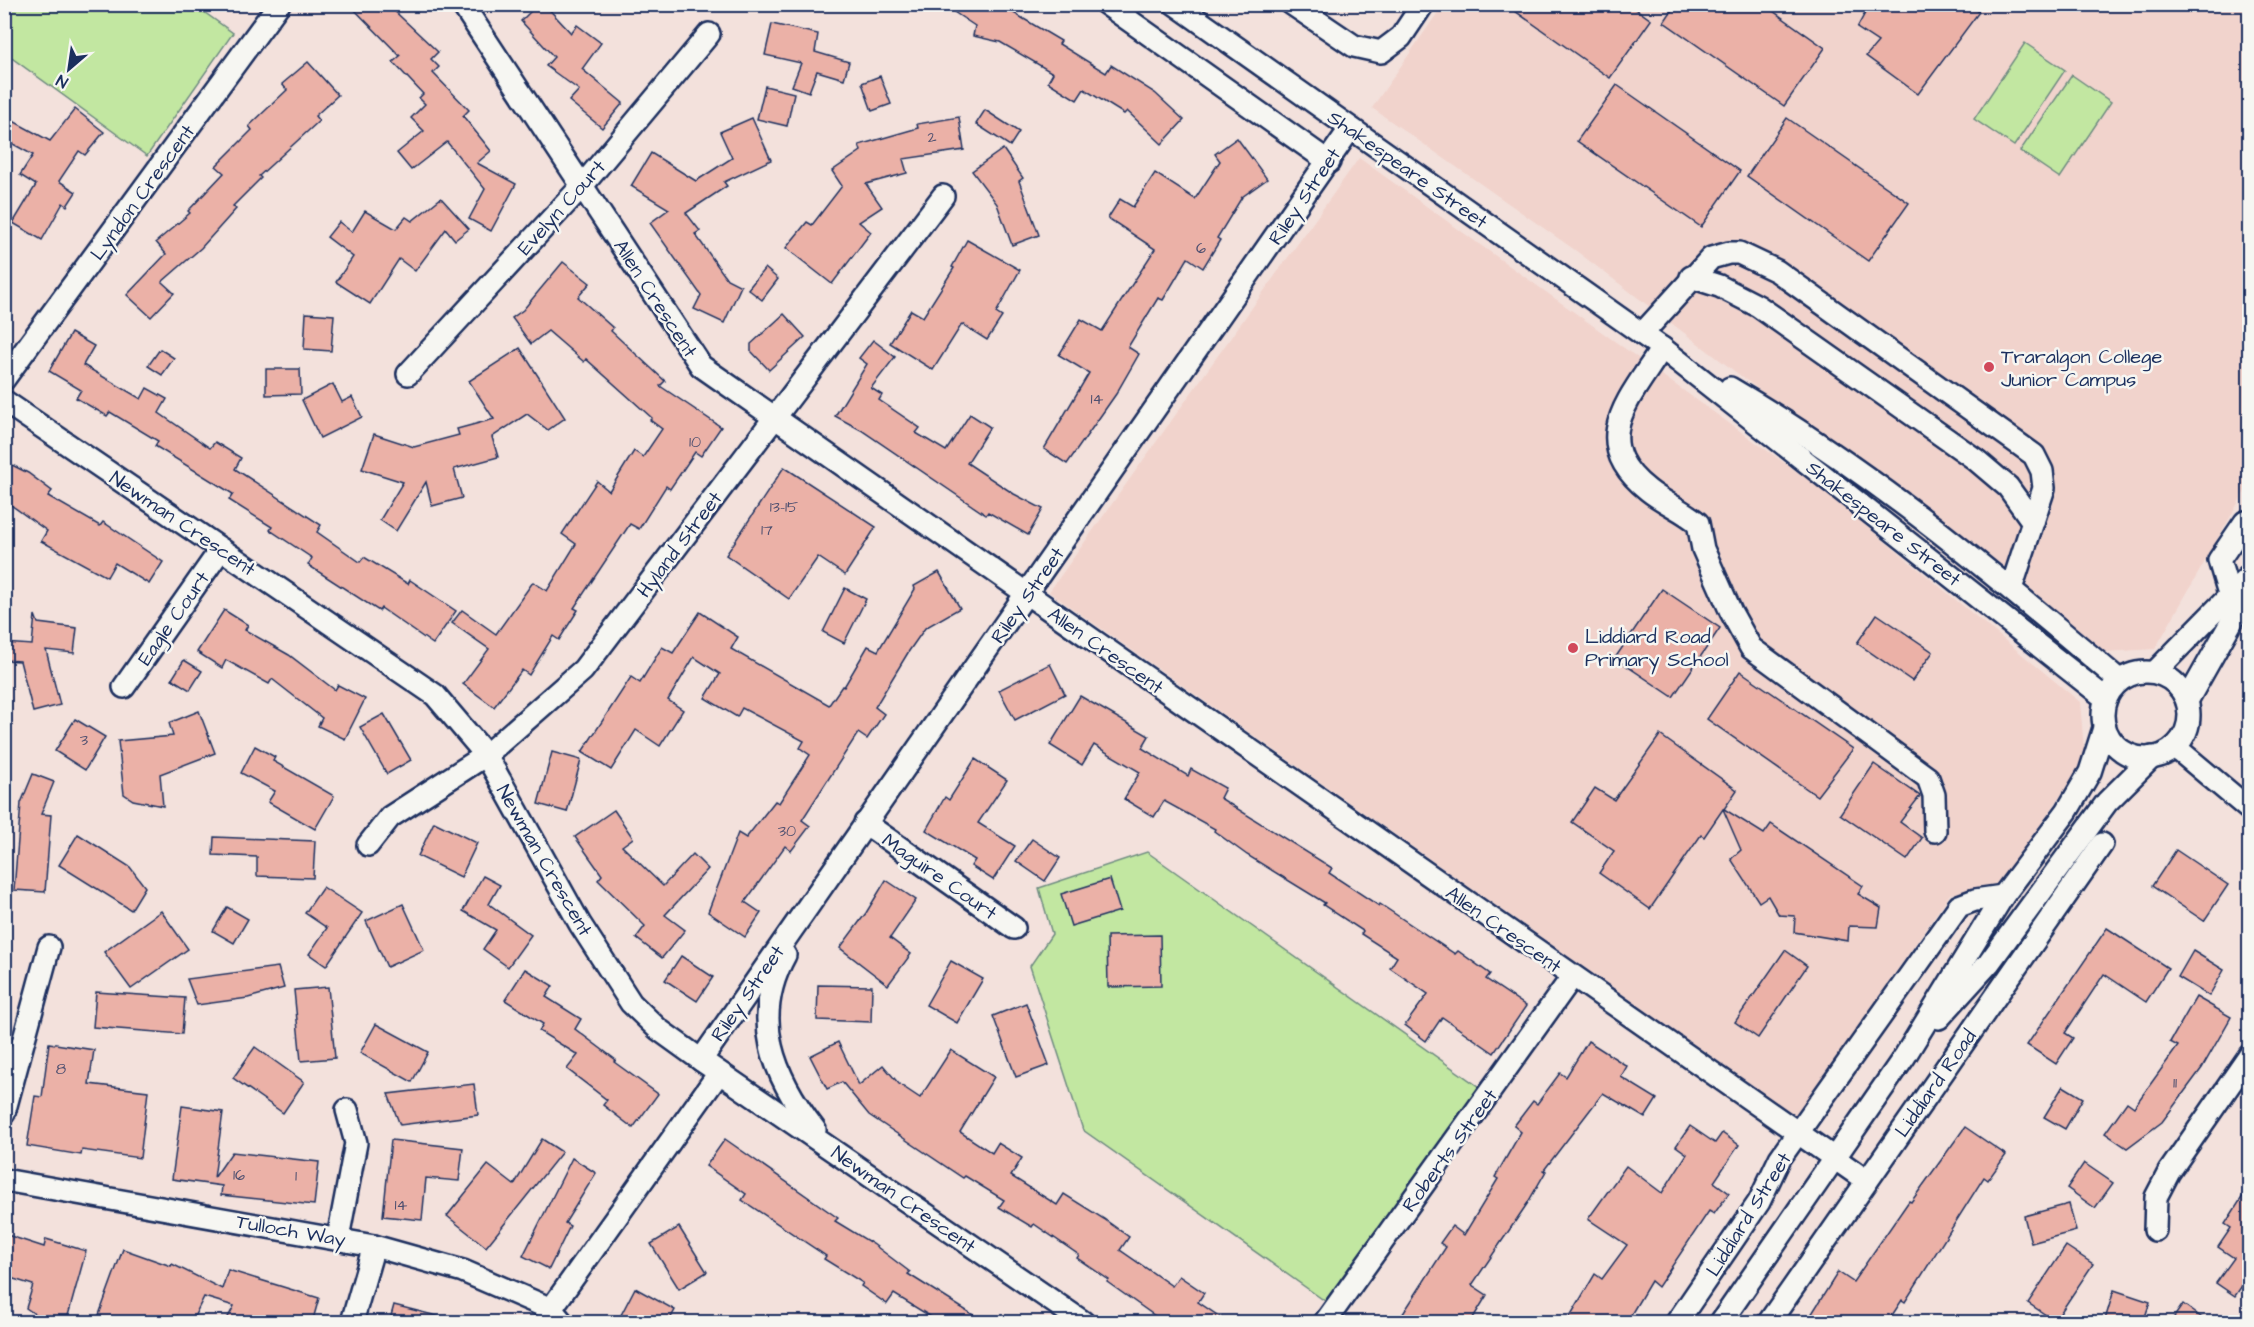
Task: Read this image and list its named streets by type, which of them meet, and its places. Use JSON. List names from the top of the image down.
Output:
{
  "streets": {
    "street": [
      "Shakespeare Street",
      "Lyndon Crescent",
      "Riley Street",
      "Evelyn Court",
      "Allen Crescent",
      "Newman Crescent",
      "Hyland Street",
      "Eagle Court",
      "Maguire Court",
      "Liddiard Road",
      "Roberts Street",
      "Liddiard Street",
      "Tulloch Way"
    ]
  },
  "crossings": [
    ["Shakespeare Street", "Riley Street"],
    ["Shakespeare Street", "Liddiard Road"],
    ["Riley Street", "Allen Crescent"],
    ["Riley Street", "Newman Crescent"],
    ["Riley Street", "Maguire Court"],
    ["Riley Street", "Tulloch Way"],
    ["Evelyn Court", "Allen Crescent"],
    ["Allen Crescent", "Hyland Street"],
    ["Allen Crescent", "Liddiard Road"],
    ["Allen Crescent", "Roberts Street"],
    ["Allen Crescent", "Liddiard Street"],
    ["Newman Crescent", "Hyland Street"],
    ["Newman Crescent", "Eagle Court"]
  ],
  "places": ["Traralgon College Junior Campus", "Liddiard Road Primary School"],
  "house_numbers": [
    "2",
    "6",
    "14",
    "10",
    "13-15",
    "17",
    "3",
    "30",
    "8",
    "11",
    "16",
    "1",
    "14"
  ],
  "north": "bottom left"
}
